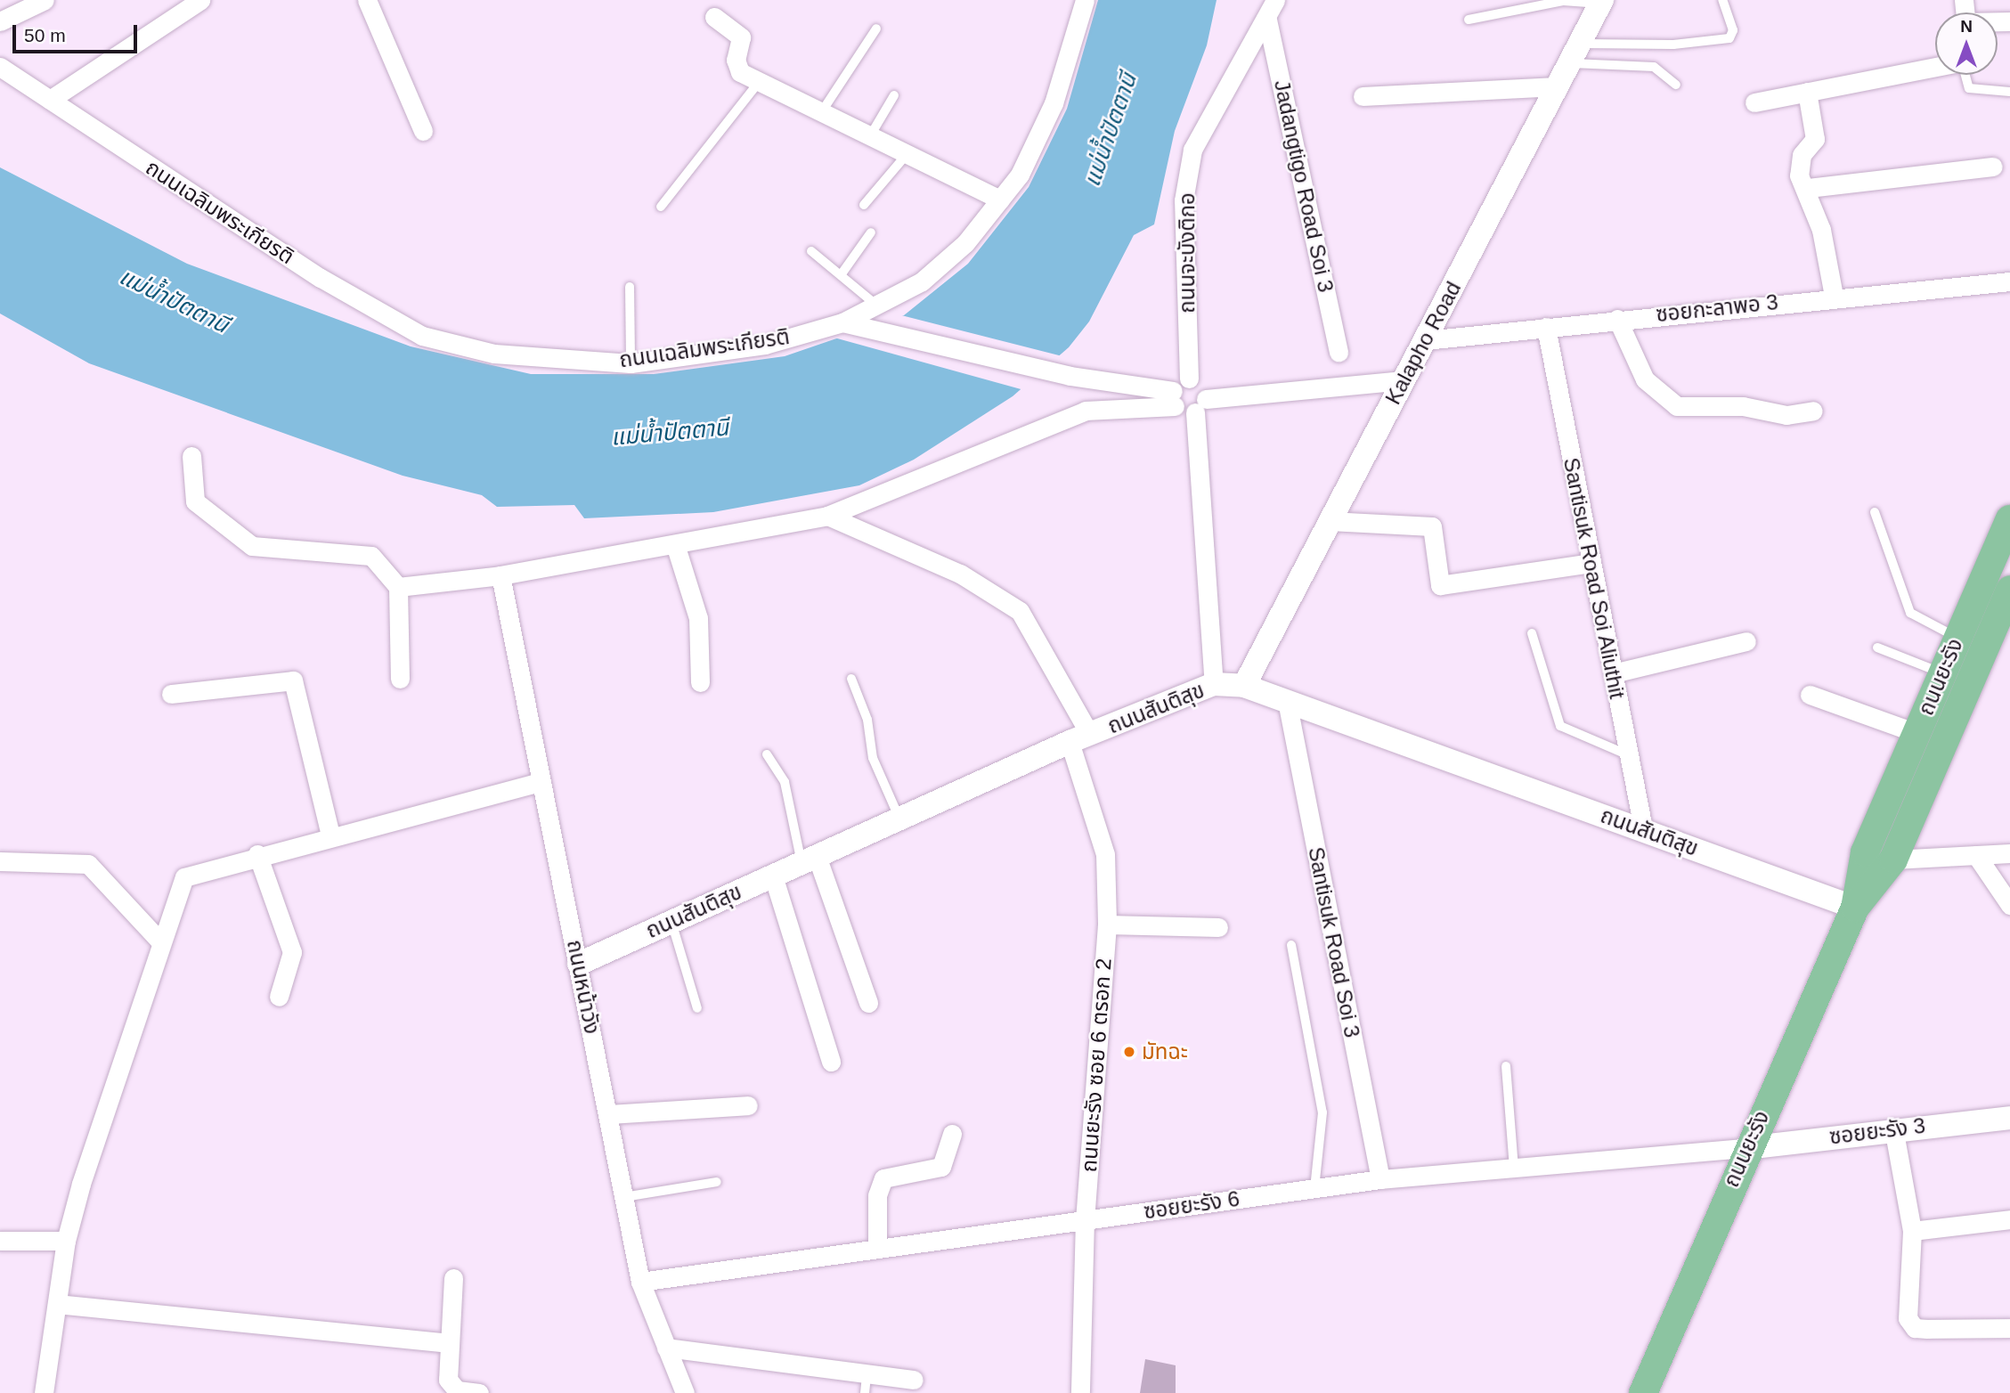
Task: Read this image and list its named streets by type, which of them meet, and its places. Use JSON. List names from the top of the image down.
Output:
{
  "streets": {
    "main road": ["ถนนยะรัง"],
    "street": [
      "Jadangtigo Road Soi 3",
      "ถนนเฉลิมพระเกียรติ",
      "ถนนจะบังติกอ",
      "ซอยกะลาพอ 3",
      "Kalapho Road",
      "Santisuk Road Soi Aliuthit",
      "ถนนสันติสุข",
      "Santisuk Road Soi 3",
      "ถนนหน้าวัง",
      "ถนนยะรัง ซอย 6 ตรอก 2",
      "ซอยยะรัง 3",
      "ซอยยะรัง 6"
    ]
  },
  "crossings": [
    ["Jadangtigo Road Soi 3", "ถนนจะบังติกอ"],
    ["ซอยกะลาพอ 3", "Kalapho Road"],
    ["ซอยกะลาพอ 3", "Santisuk Road Soi Aliuthit"],
    ["Kalapho Road", "ถนนสันติสุข"],
    ["Santisuk Road Soi Aliuthit", "ถนนสันติสุข"],
    ["ถนนยะรัง", "ถนนสันติสุข"],
    ["ถนนยะรัง", "ซอยยะรัง 3"],
    ["ถนนยะรัง", "ซอยยะรัง 6"],
    ["ถนนสันติสุข", "Santisuk Road Soi 3"],
    ["ถนนสันติสุข", "ถนนหน้าวัง"],
    ["ถนนสันติสุข", "ถนนยะรัง ซอย 6 ตรอก 2"],
    ["Santisuk Road Soi 3", "ซอยยะรัง 6"],
    ["ถนนหน้าวัง", "ซอยยะรัง 6"],
    ["ถนนยะรัง ซอย 6 ตรอก 2", "ซอยยะรัง 6"],
    ["ซอยยะรัง 3", "ซอยยะรัง 6"]
  ],
  "water": ["แม่น้ำปัตตานี"],
  "places": ["มัทฉะ"],
  "scale_bar": "50 m",
  "north": "top"
}
